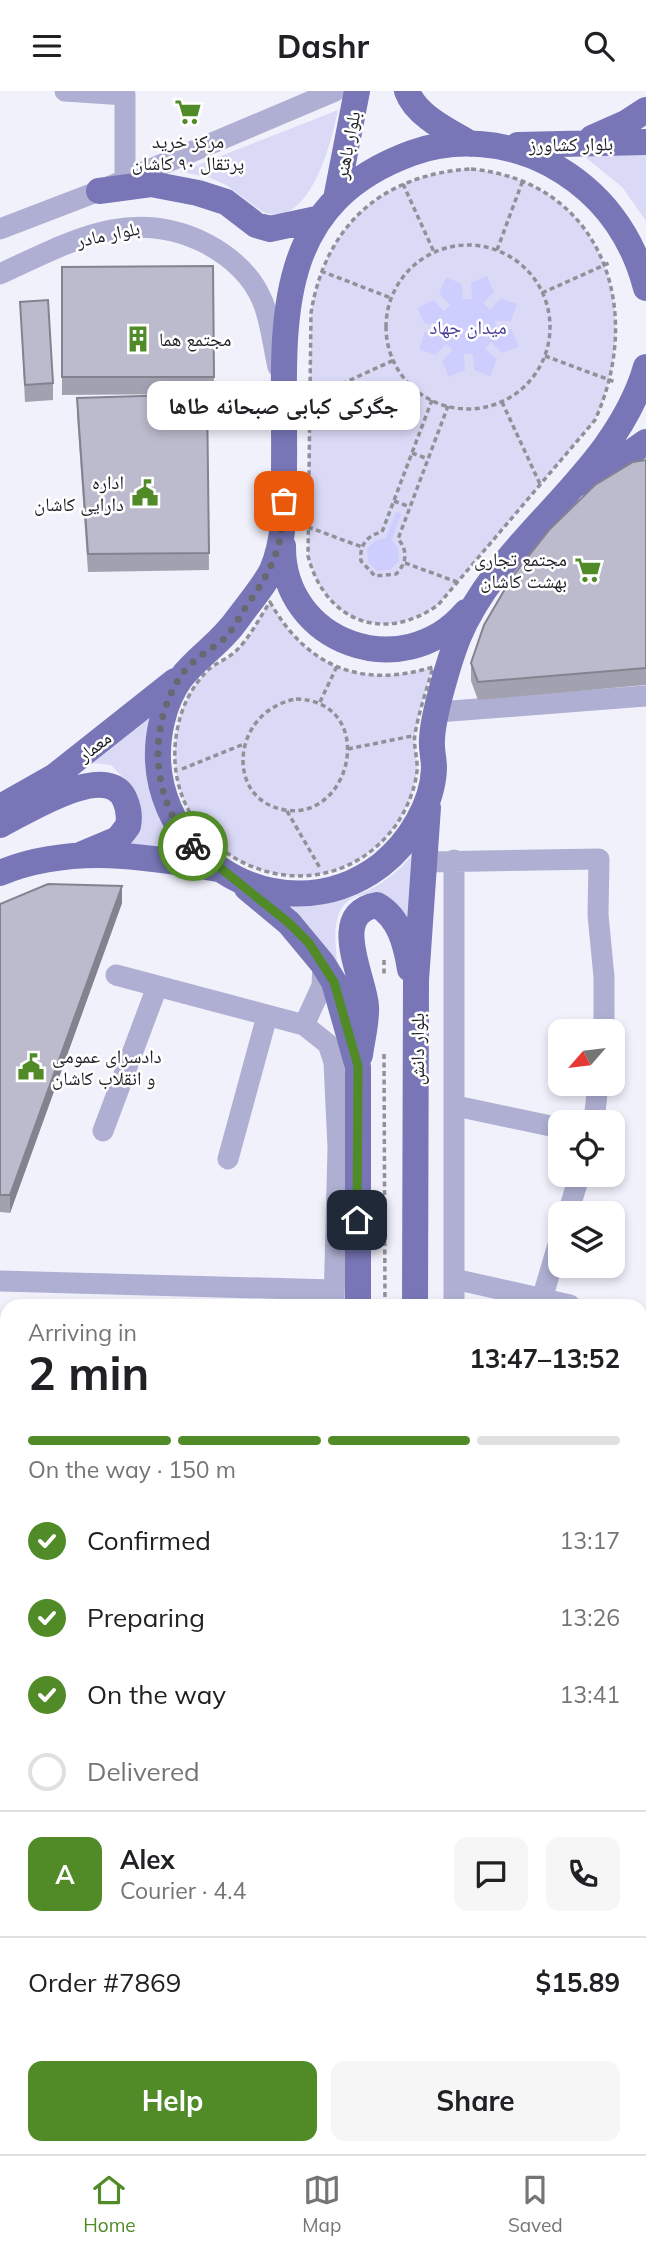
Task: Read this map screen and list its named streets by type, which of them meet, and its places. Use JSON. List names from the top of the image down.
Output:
{
  "streets": {
    "main road": [
      "بلوار کشاورز",
      "بلوار باهنر",
      "معمار",
      "بلوار دانش"
    ],
    "street": ["بلوار مادر"]
  },
  "parks": ["میدان جهاد"],
  "places": {
    "supermarket": ["مرکز خرید پرتقال ۹۰ کاشان", "مجتمع تجاری بهشت کاشان"],
    "building": ["مجتمع هما"],
    "public building": ["اداره دارایی کاشان", "دادسرای عمومی و انقلاب کاشان"],
    "other": ["جگرکی کبابی صبحانه طاها"]
  },
  "north": "bottom left",
  "page": {
    "header": "Dashr",
    "bubble": "جگرکی کبابی صبحانه طاها",
    "heading": ["2 min", "Arriving in", "13:47–13:52"],
    "panel": [
      "Alex",
      "Courier · 4.4",
      "Order #7869",
      "$15.89"
    ],
    "bar": "On the way · 150 m",
    "list": [
      ["Confirmed", "13:17"],
      ["Preparing", "13:26"],
      ["On the way", "13:41"],
      "Delivered"
    ],
    "round": "A",
    "buttons": ["Help", "Share"],
    "tabs": ["Home", "Map", "Saved"]
  }
}
